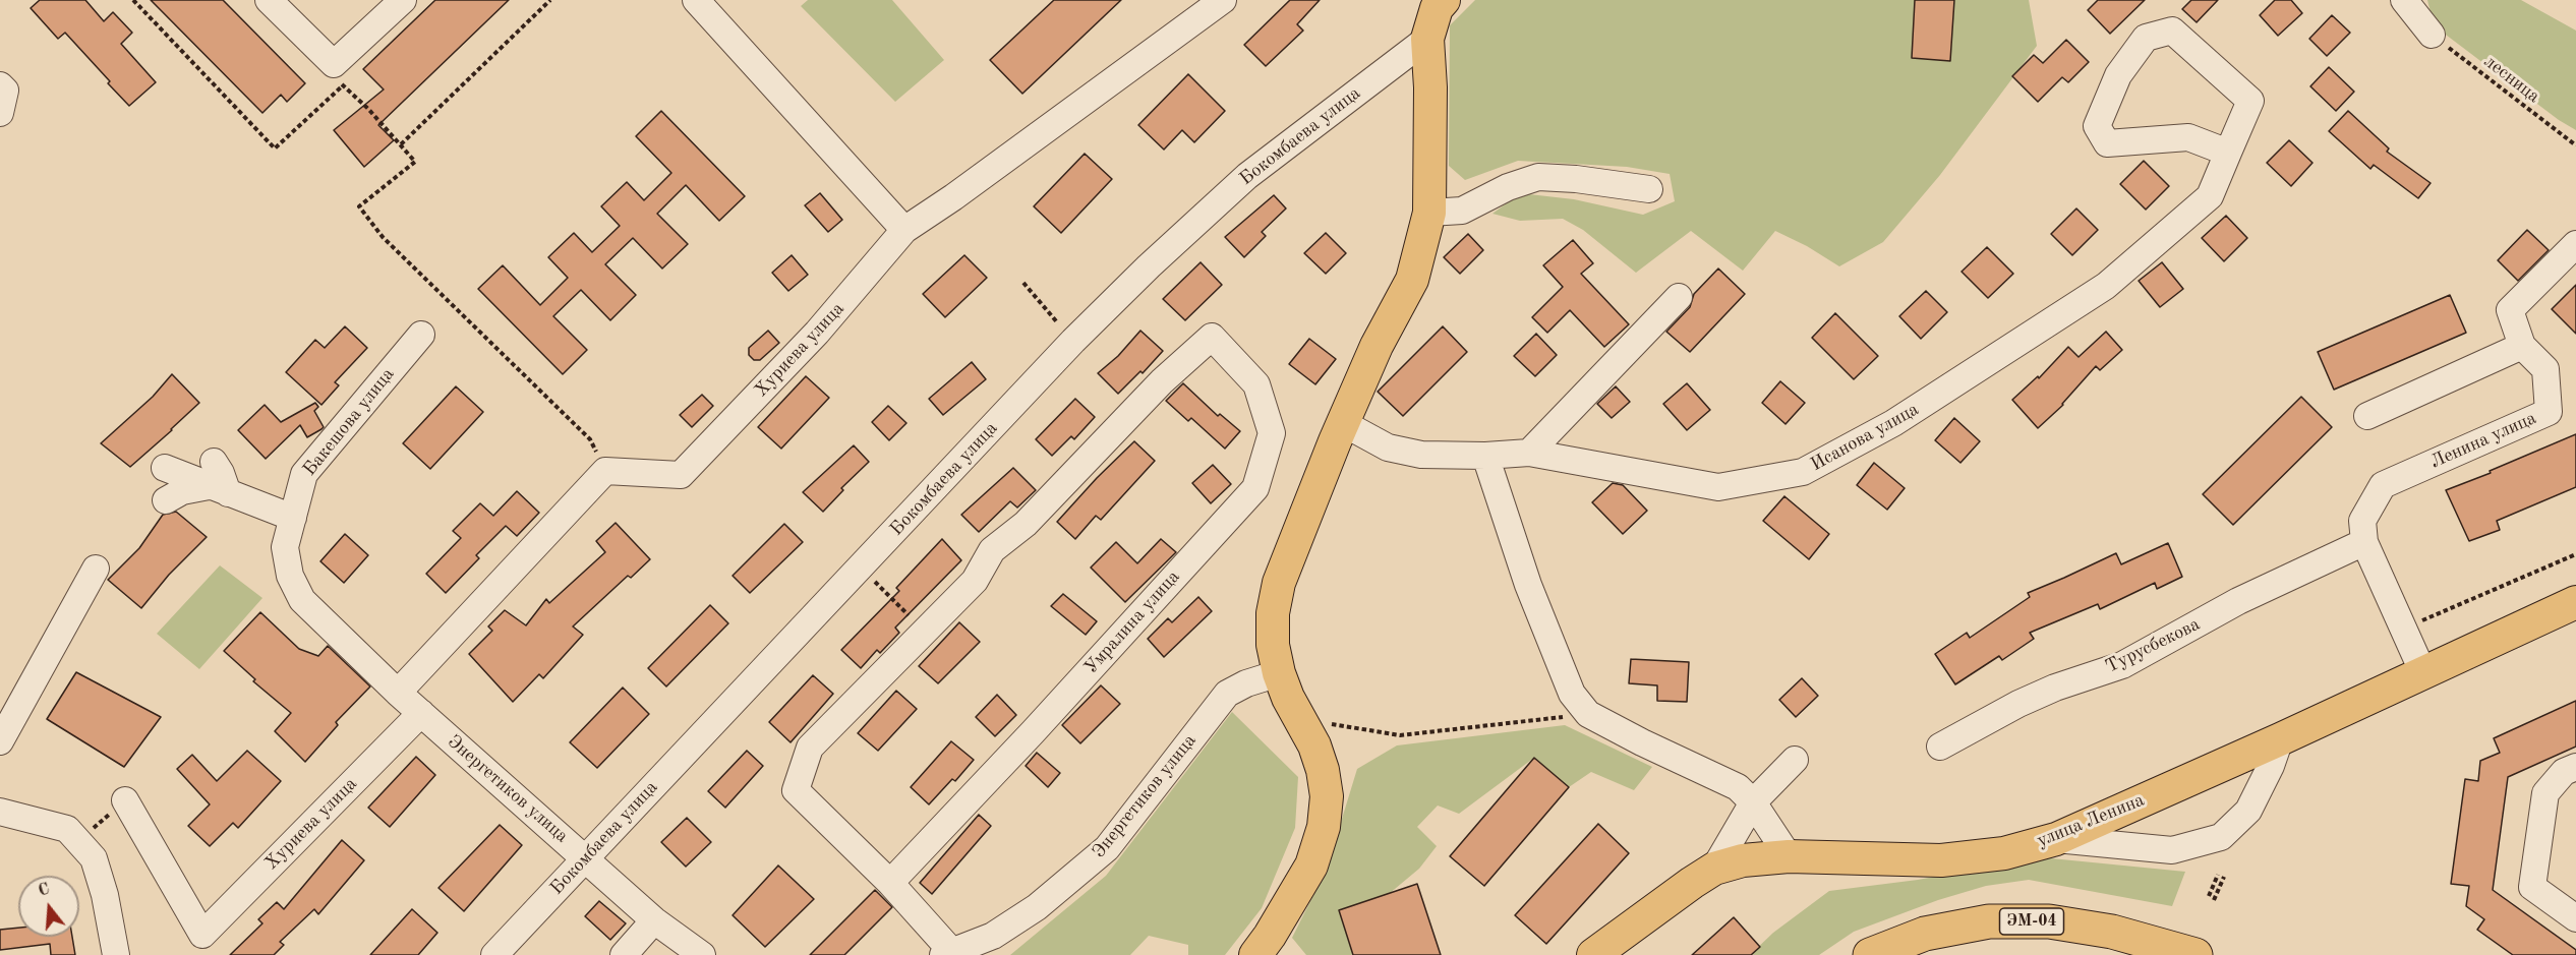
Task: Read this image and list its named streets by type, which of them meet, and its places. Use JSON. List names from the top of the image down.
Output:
{
  "streets": {
    "highway": ["ЭМ-04"],
    "main road": ["улица Ленина"],
    "street": [
      "Бокомбаева улица",
      "Хуриева улица",
      "Бакешова улица",
      "Исанова улица",
      "Ленина улица",
      "Умралина улица",
      "Турусбекова",
      "Энергетиков улица"
    ],
    "path": ["лесница"]
  },
  "crossings": [
    ["Бокомбаева улица", "Энергетиков улица"],
    ["Хуриева улица", "Энергетиков улица"],
    ["Бакешова улица", "Энергетиков улица"],
    ["Ленина улица", "Турусбекова"],
    ["Ленина улица", "улица Ленина"]
  ],
  "north": "top"
}
